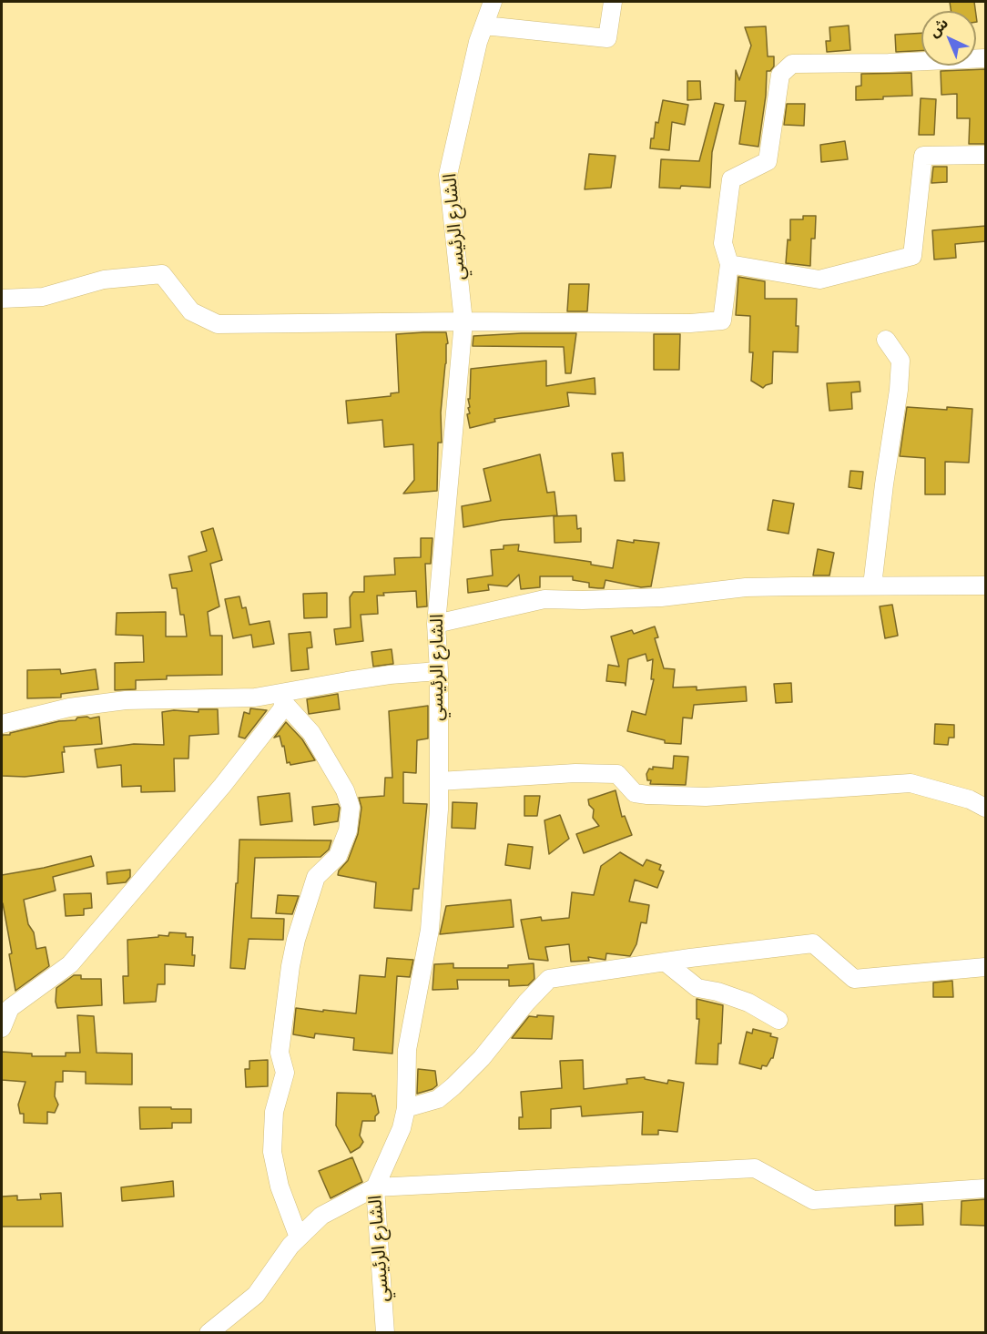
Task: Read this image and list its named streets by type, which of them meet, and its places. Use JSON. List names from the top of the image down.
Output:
{
  "streets": {
    "street": ["الشارع الرئيسي"]
  },
  "north": "top left"
}
